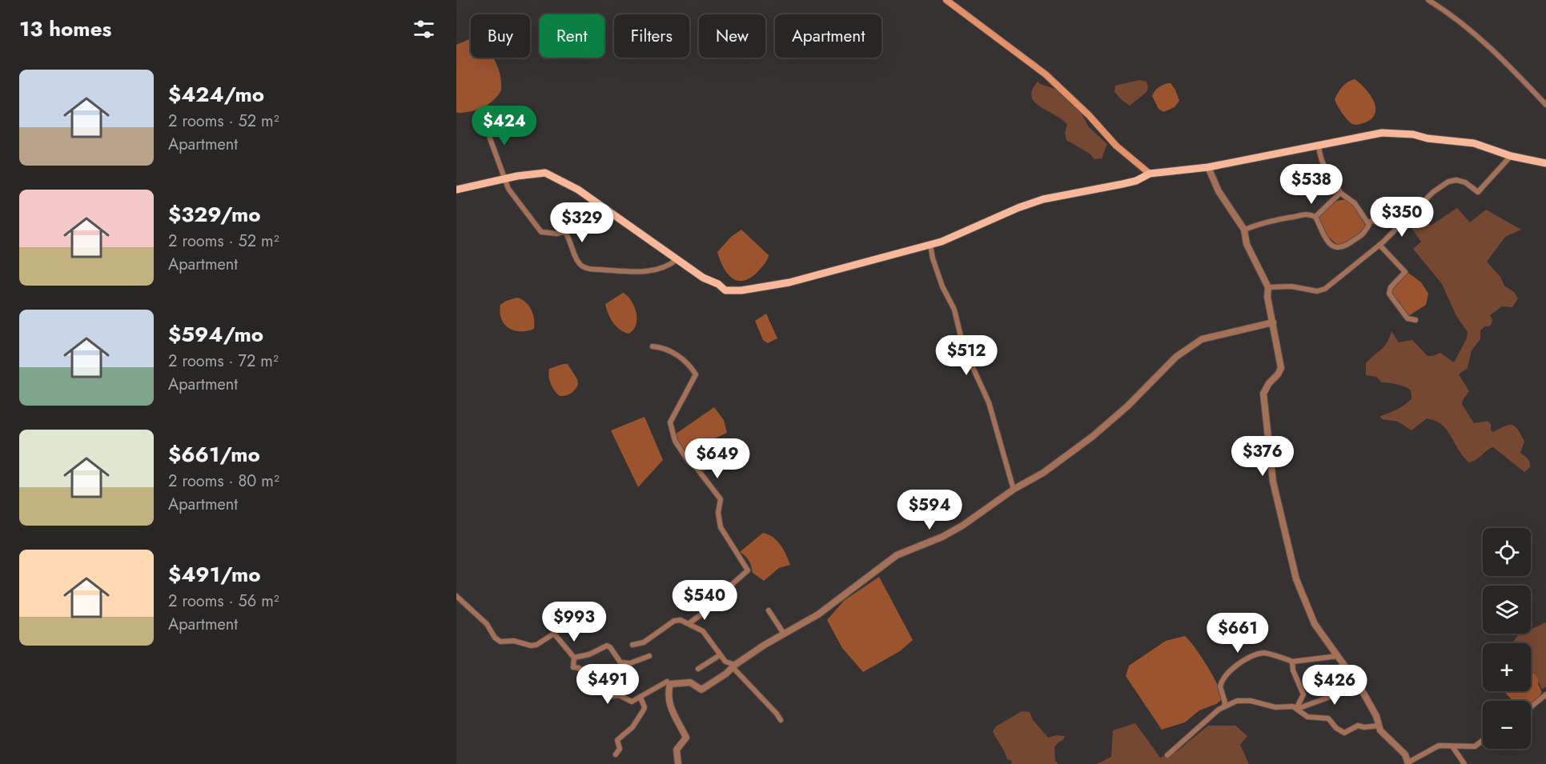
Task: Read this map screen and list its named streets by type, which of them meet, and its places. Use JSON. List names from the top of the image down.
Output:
{
  "page": {
    "heading": "13 homes",
    "chip": [
      "Buy",
      "Rent",
      "Filters",
      "New",
      "Apartment"
    ],
    "list": [
      {
        "name": "$424/mo",
        "note": "2 rooms · 52 m² · Apartment"
      },
      {
        "name": "$329/mo",
        "note": "2 rooms · 52 m² · Apartment"
      },
      {
        "name": "$594/mo",
        "note": "2 rooms · 72 m² · Apartment"
      },
      {
        "name": "$661/mo",
        "note": "2 rooms · 80 m² · Apartment"
      },
      {
        "name": "$491/mo",
        "note": "2 rooms · 56 m² · Apartment"
      }
    ],
    "price": [
      "$424",
      "$538",
      "$350",
      "$329",
      "$512",
      "$376",
      "$649",
      "$594",
      "$540",
      "$993",
      "$661",
      "$491",
      "$426"
    ],
    "map_buttons": ["+", "−"]
  }
}
